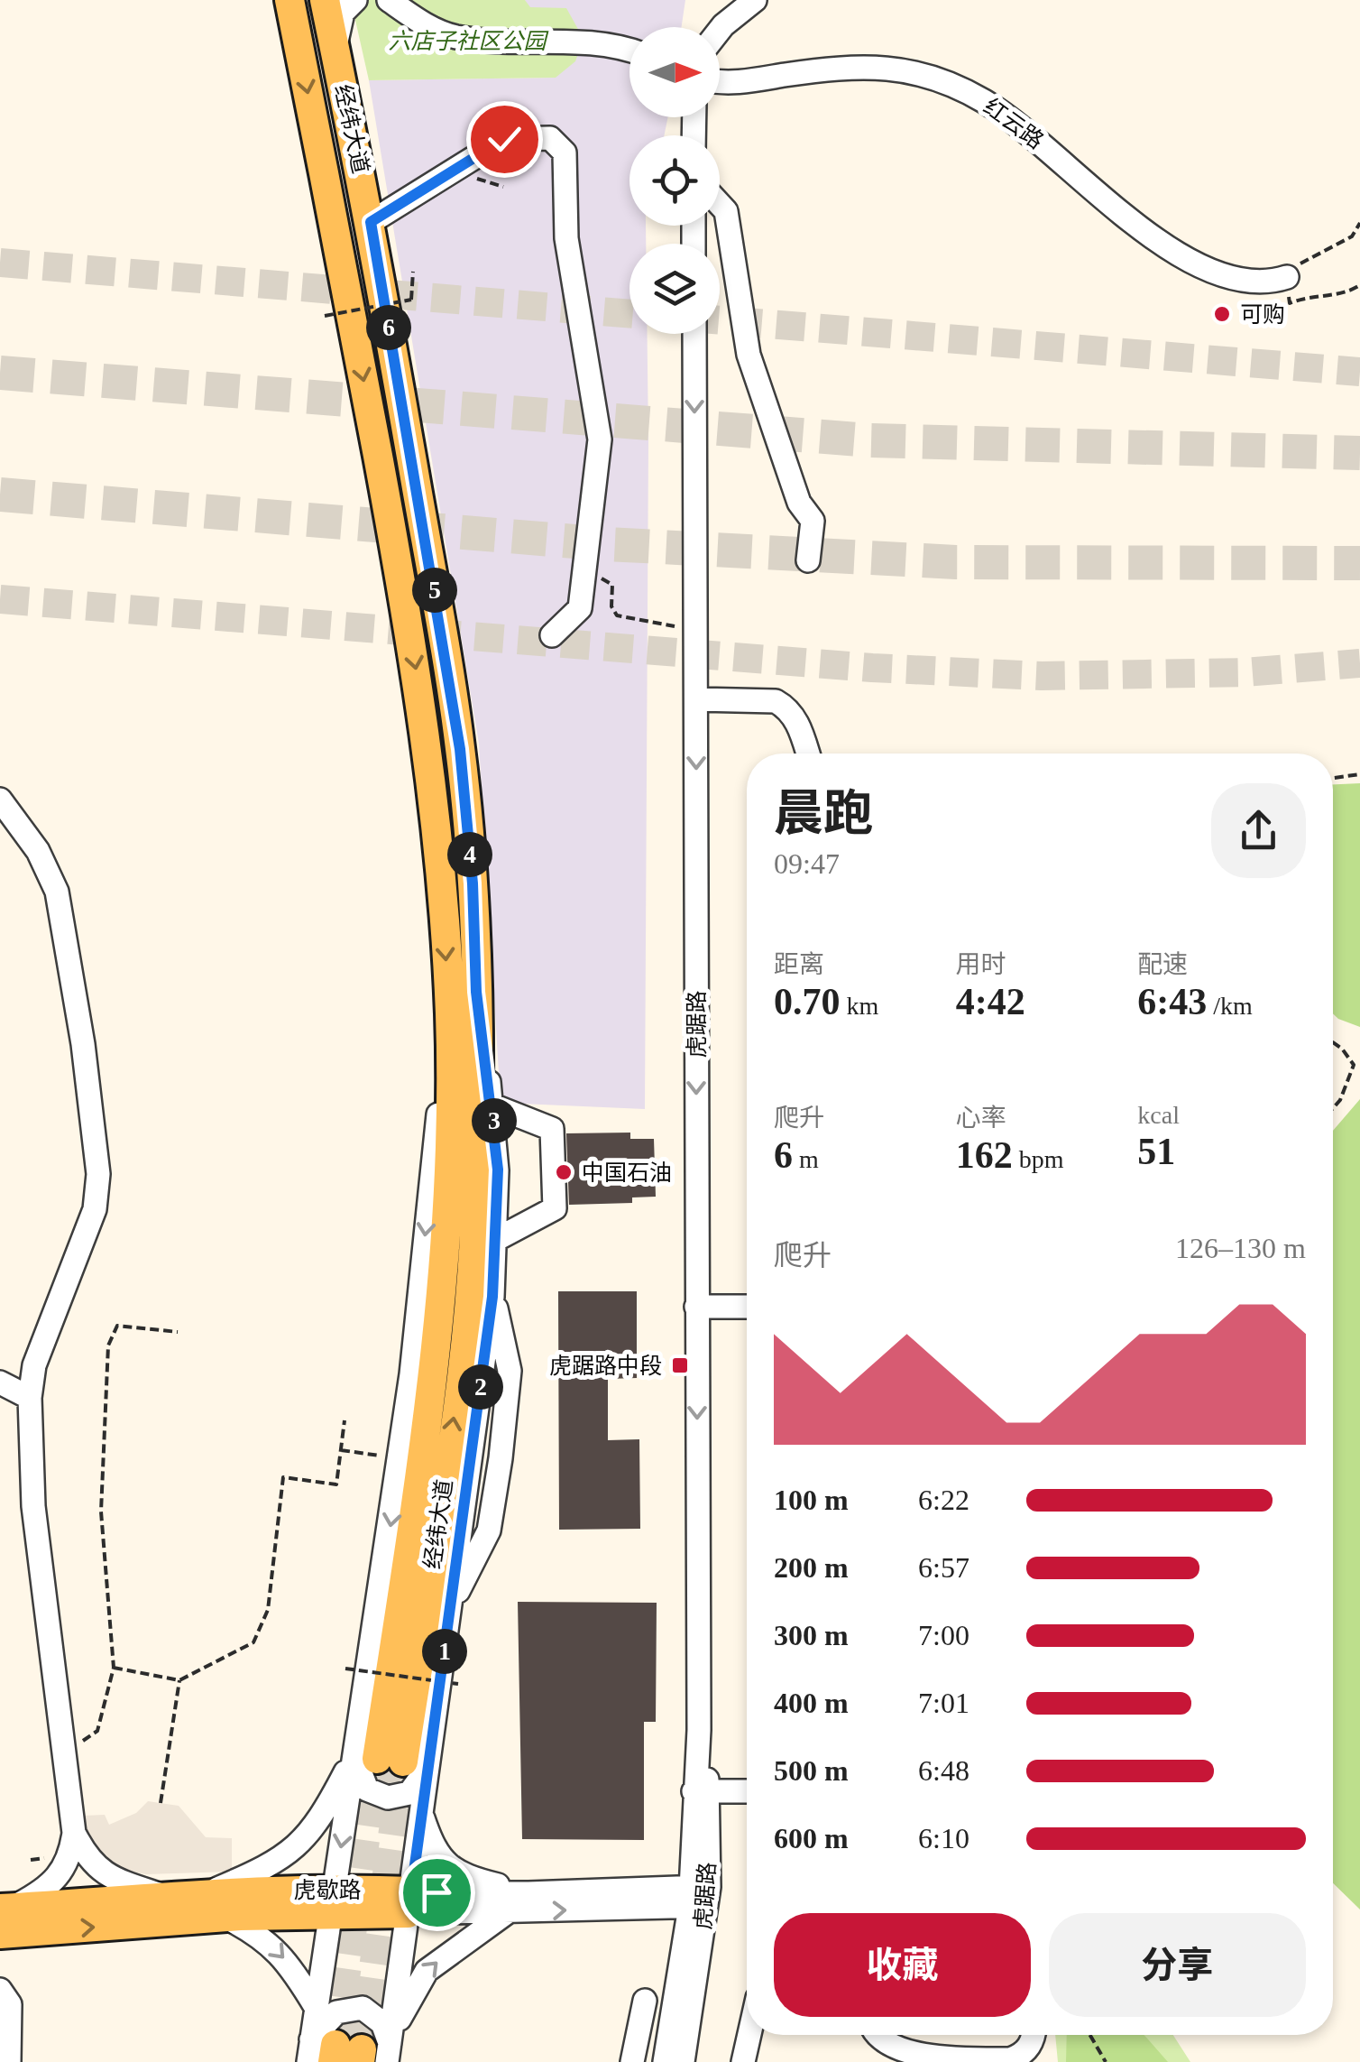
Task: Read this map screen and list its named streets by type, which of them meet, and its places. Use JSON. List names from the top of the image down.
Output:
{
  "streets": {
    "main road": ["经纬大道", "虎歇路"],
    "street": ["红云路", "虎踞路"]
  },
  "crossings": [
    ["虎踞路", "虎歇路"]
  ],
  "one_way": ["虎踞路"],
  "parks": ["六店子社区公园"],
  "places": {
    "other": ["可购", "中国石油"],
    "transit": ["虎踞路中段"]
  },
  "north": "right",
  "page": {
    "pins": [
      "6",
      "5",
      "4",
      "3",
      "2",
      "1"
    ],
    "heading": ["晨跑", "09:47"],
    "stats": [
      ["距离", "0.70 km"],
      ["用时", "4:42"],
      ["配速", "6:43 /km"],
      ["爬升", "6 m"],
      ["心率", "162 bpm"],
      ["kcal", "51"]
    ],
    "chart": ["爬升", "126–130 m"],
    "list": [
      {
        "name": "100 m",
        "note": "6:22"
      },
      {
        "name": "200 m",
        "note": "6:57"
      },
      {
        "name": "300 m",
        "note": "7:00"
      },
      {
        "name": "400 m",
        "note": "7:01"
      },
      {
        "name": "500 m",
        "note": "6:48"
      },
      {
        "name": "600 m",
        "note": "6:10"
      }
    ],
    "buttons": ["收藏", "分享"]
  }
}
